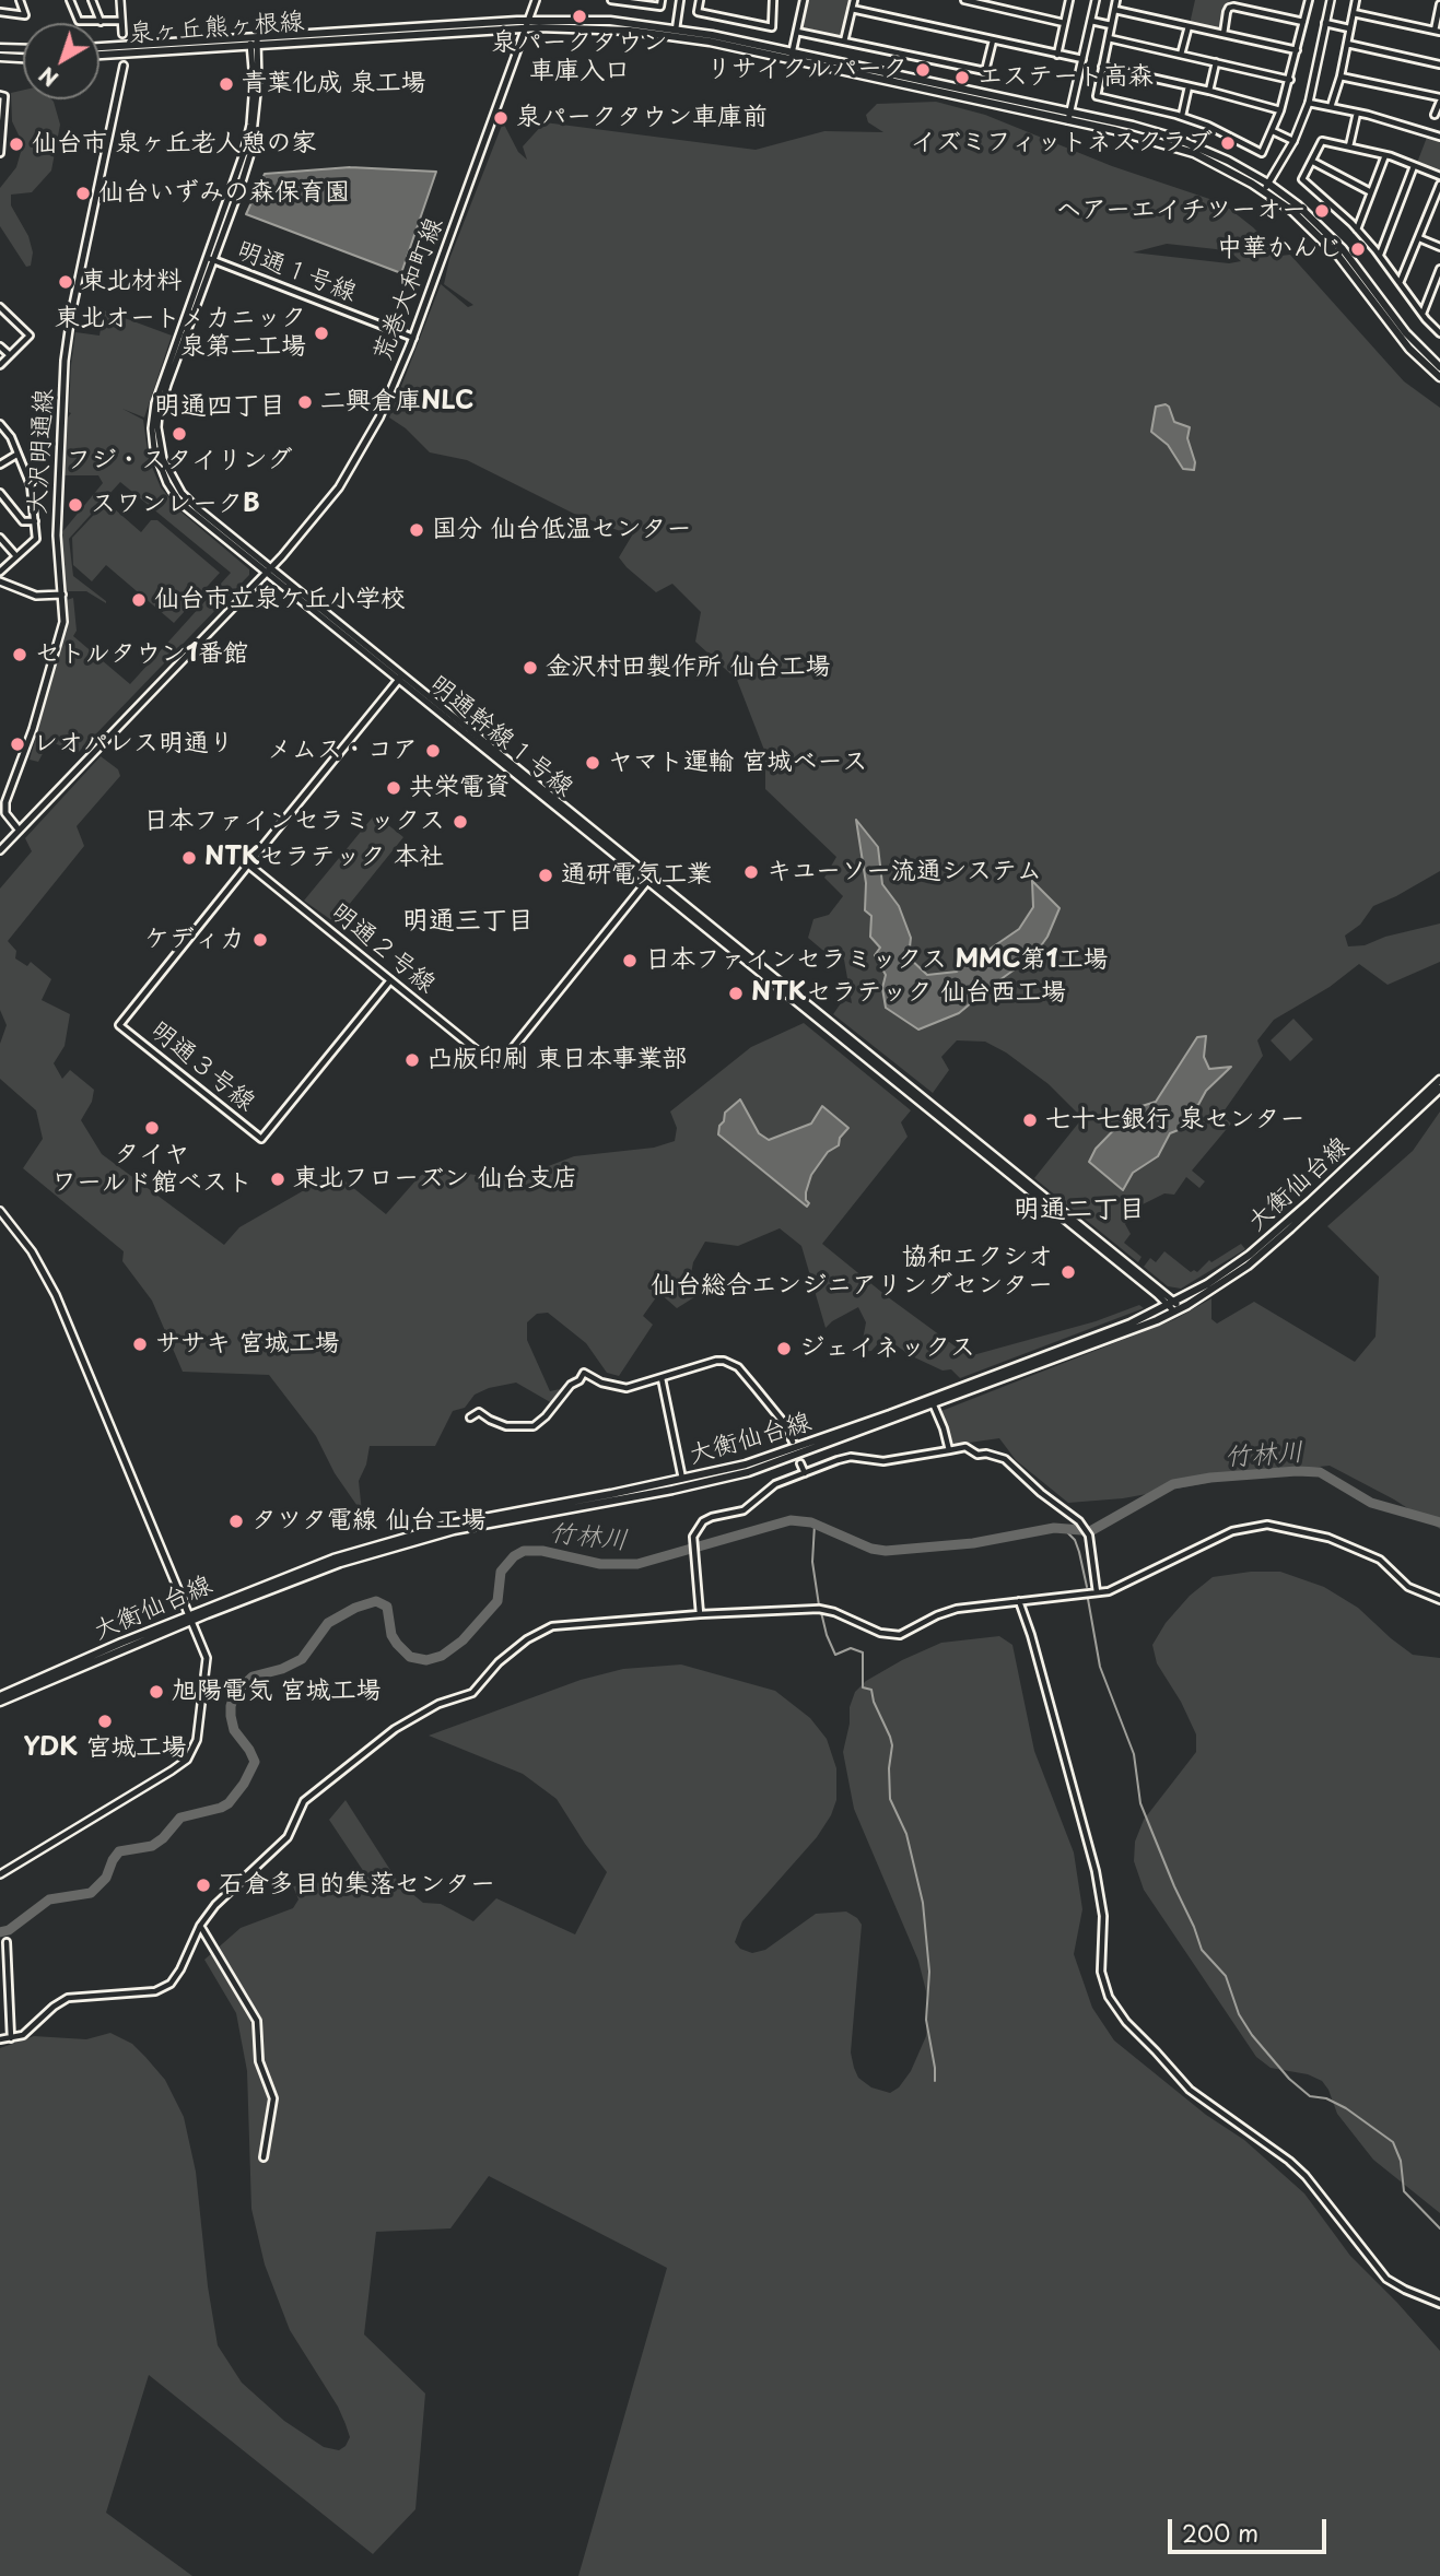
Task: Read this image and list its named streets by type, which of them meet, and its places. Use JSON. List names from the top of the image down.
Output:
{
  "streets": {
    "main road": ["泉ヶ丘熊ヶ根線", "大衡仙台線"],
    "street": [
      "明通１号線",
      "荒巻大和町線",
      "大沢明通線",
      "明通幹線１号線",
      "明通２号線",
      "明通３号線"
    ]
  },
  "crossings": [
    ["泉ヶ丘熊ヶ根線", "荒巻大和町線"],
    ["泉ヶ丘熊ヶ根線", "明通幹線１号線"],
    ["明通１号線", "荒巻大和町線"],
    ["明通１号線", "明通幹線１号線"],
    ["荒巻大和町線", "大沢明通線"],
    ["荒巻大和町線", "明通幹線１号線"],
    ["明通幹線１号線", "明通２号線"],
    ["明通幹線１号線", "大衡仙台線"],
    ["明通２号線", "明通３号線"]
  ],
  "districts": ["明通四丁目", "明通三丁目", "明通二丁目"],
  "water": ["竹林川"],
  "places": [
    "泉パークタウン 車庫入口",
    "リサイクルパーク",
    "エステート高森",
    "青葉化成 泉工場",
    "泉パークタウン車庫前",
    "イズミフィットネスクラブ",
    "仙台市 泉ヶ丘老人憩の家",
    "仙台いずみの森保育園",
    "ヘアーエイチツーオー",
    "中華かんじ",
    "東北材料",
    "東北オートメカニック 泉第二工場",
    "二興倉庫NLC",
    "フジ・スタイリング",
    "スワンレークB",
    "国分 仙台低温センター",
    "仙台市立泉ケ丘小学校",
    "セトルタウン1番館",
    "金沢村田製作所 仙台工場",
    "レオパレス明通り",
    "メムス・コア",
    "ヤマト運輸 宮城ベース",
    "共栄電資",
    "日本ファインセラミックス",
    "NTKセラテック 本社",
    "キユーソー流通システム",
    "通研電気工業",
    "ケディカ",
    "日本ファインセラミックス MMC第1工場",
    "NTKセラテック 仙台西工場",
    "凸版印刷 東日本事業部",
    "七十七銀行 泉センター",
    "タイヤ ワールド館ベスト",
    "東北フローズン 仙台支店",
    "協和エクシオ 仙台総合エンジニアリングセンター",
    "ササキ 宮城工場",
    "ジェイネックス",
    "タツタ電線 仙台工場",
    "旭陽電気 宮城工場",
    "YDK 宮城工場",
    "石倉多目的集落センター"
  ],
  "scale_bar": "200 m",
  "north": "bottom left"
}
